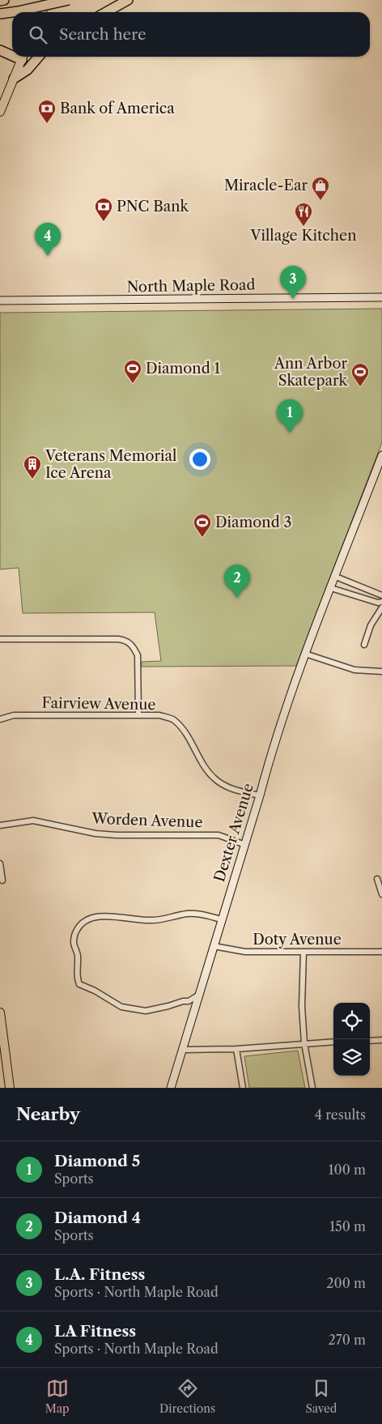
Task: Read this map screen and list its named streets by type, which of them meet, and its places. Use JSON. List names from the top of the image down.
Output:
{
  "streets": {
    "main road": ["North Maple Road", "Dexter Avenue"],
    "street": ["Fairview Avenue", "Worden Avenue", "Doty Avenue"]
  },
  "crossings": [
    ["Fairview Avenue", "Dexter Avenue"],
    ["Worden Avenue", "Dexter Avenue"],
    ["Dexter Avenue", "Doty Avenue"]
  ],
  "places": {
    "bank": ["Bank of America", "PNC Bank"],
    "shop": ["Miracle-Ear"],
    "restaurant": ["Village Kitchen"],
    "sports": ["Diamond 1", "Ann Arbor Skatepark", "Diamond 3"],
    "building": ["Veterans Memorial Ice Arena"]
  },
  "page": {
    "search": "Search here",
    "pins": [
      "4",
      "3",
      "1",
      "2"
    ],
    "heading": ["Nearby", "4 results"],
    "list": [
      {
        "mark": "1",
        "name": "Diamond 5",
        "note": "Sports",
        "value": "100 m"
      },
      {
        "mark": "2",
        "name": "Diamond 4",
        "note": "Sports",
        "value": "150 m"
      },
      {
        "mark": "3",
        "name": "L.A. Fitness",
        "note": "Sports · North Maple Road",
        "value": "200 m"
      },
      {
        "mark": "4",
        "name": "LA Fitness",
        "note": "Sports · North Maple Road",
        "value": "270 m"
      }
    ],
    "nav": ["Map", "Directions", "Saved"]
  }
}
